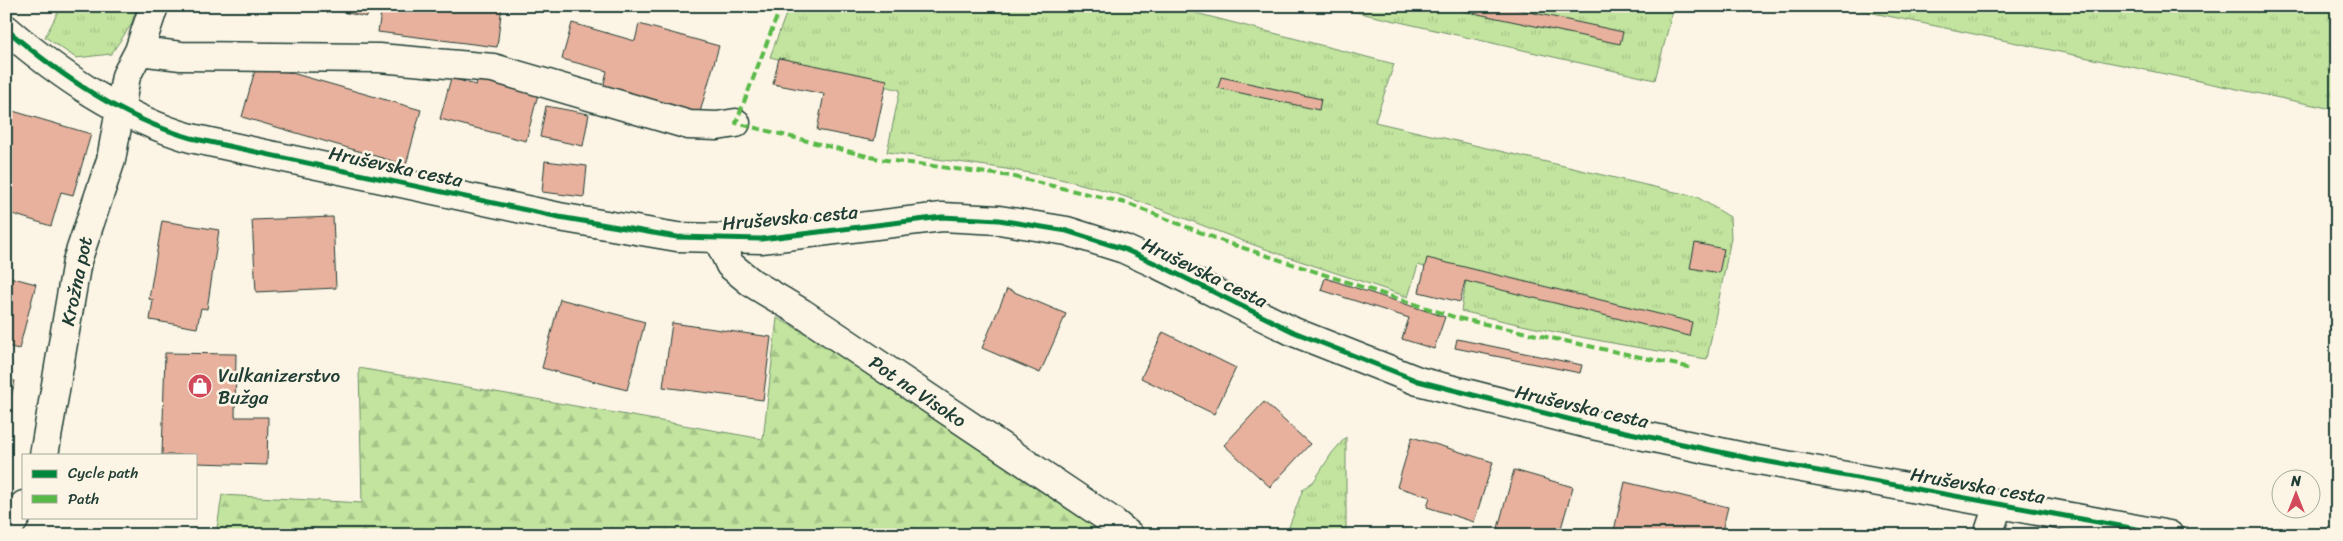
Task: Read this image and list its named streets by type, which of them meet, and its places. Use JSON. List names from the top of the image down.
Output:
{
  "streets": {
    "street": ["Hruševska cesta", "Krožna pot", "Pot na Visoko"]
  },
  "crossings": [
    ["Hruševska cesta", "Krožna pot"],
    ["Hruševska cesta", "Pot na Visoko"]
  ],
  "places": {
    "shop": ["Vulkanizerstvo Bužga"]
  },
  "legend": ["Cycle path", "Path"],
  "north": "top"
}
